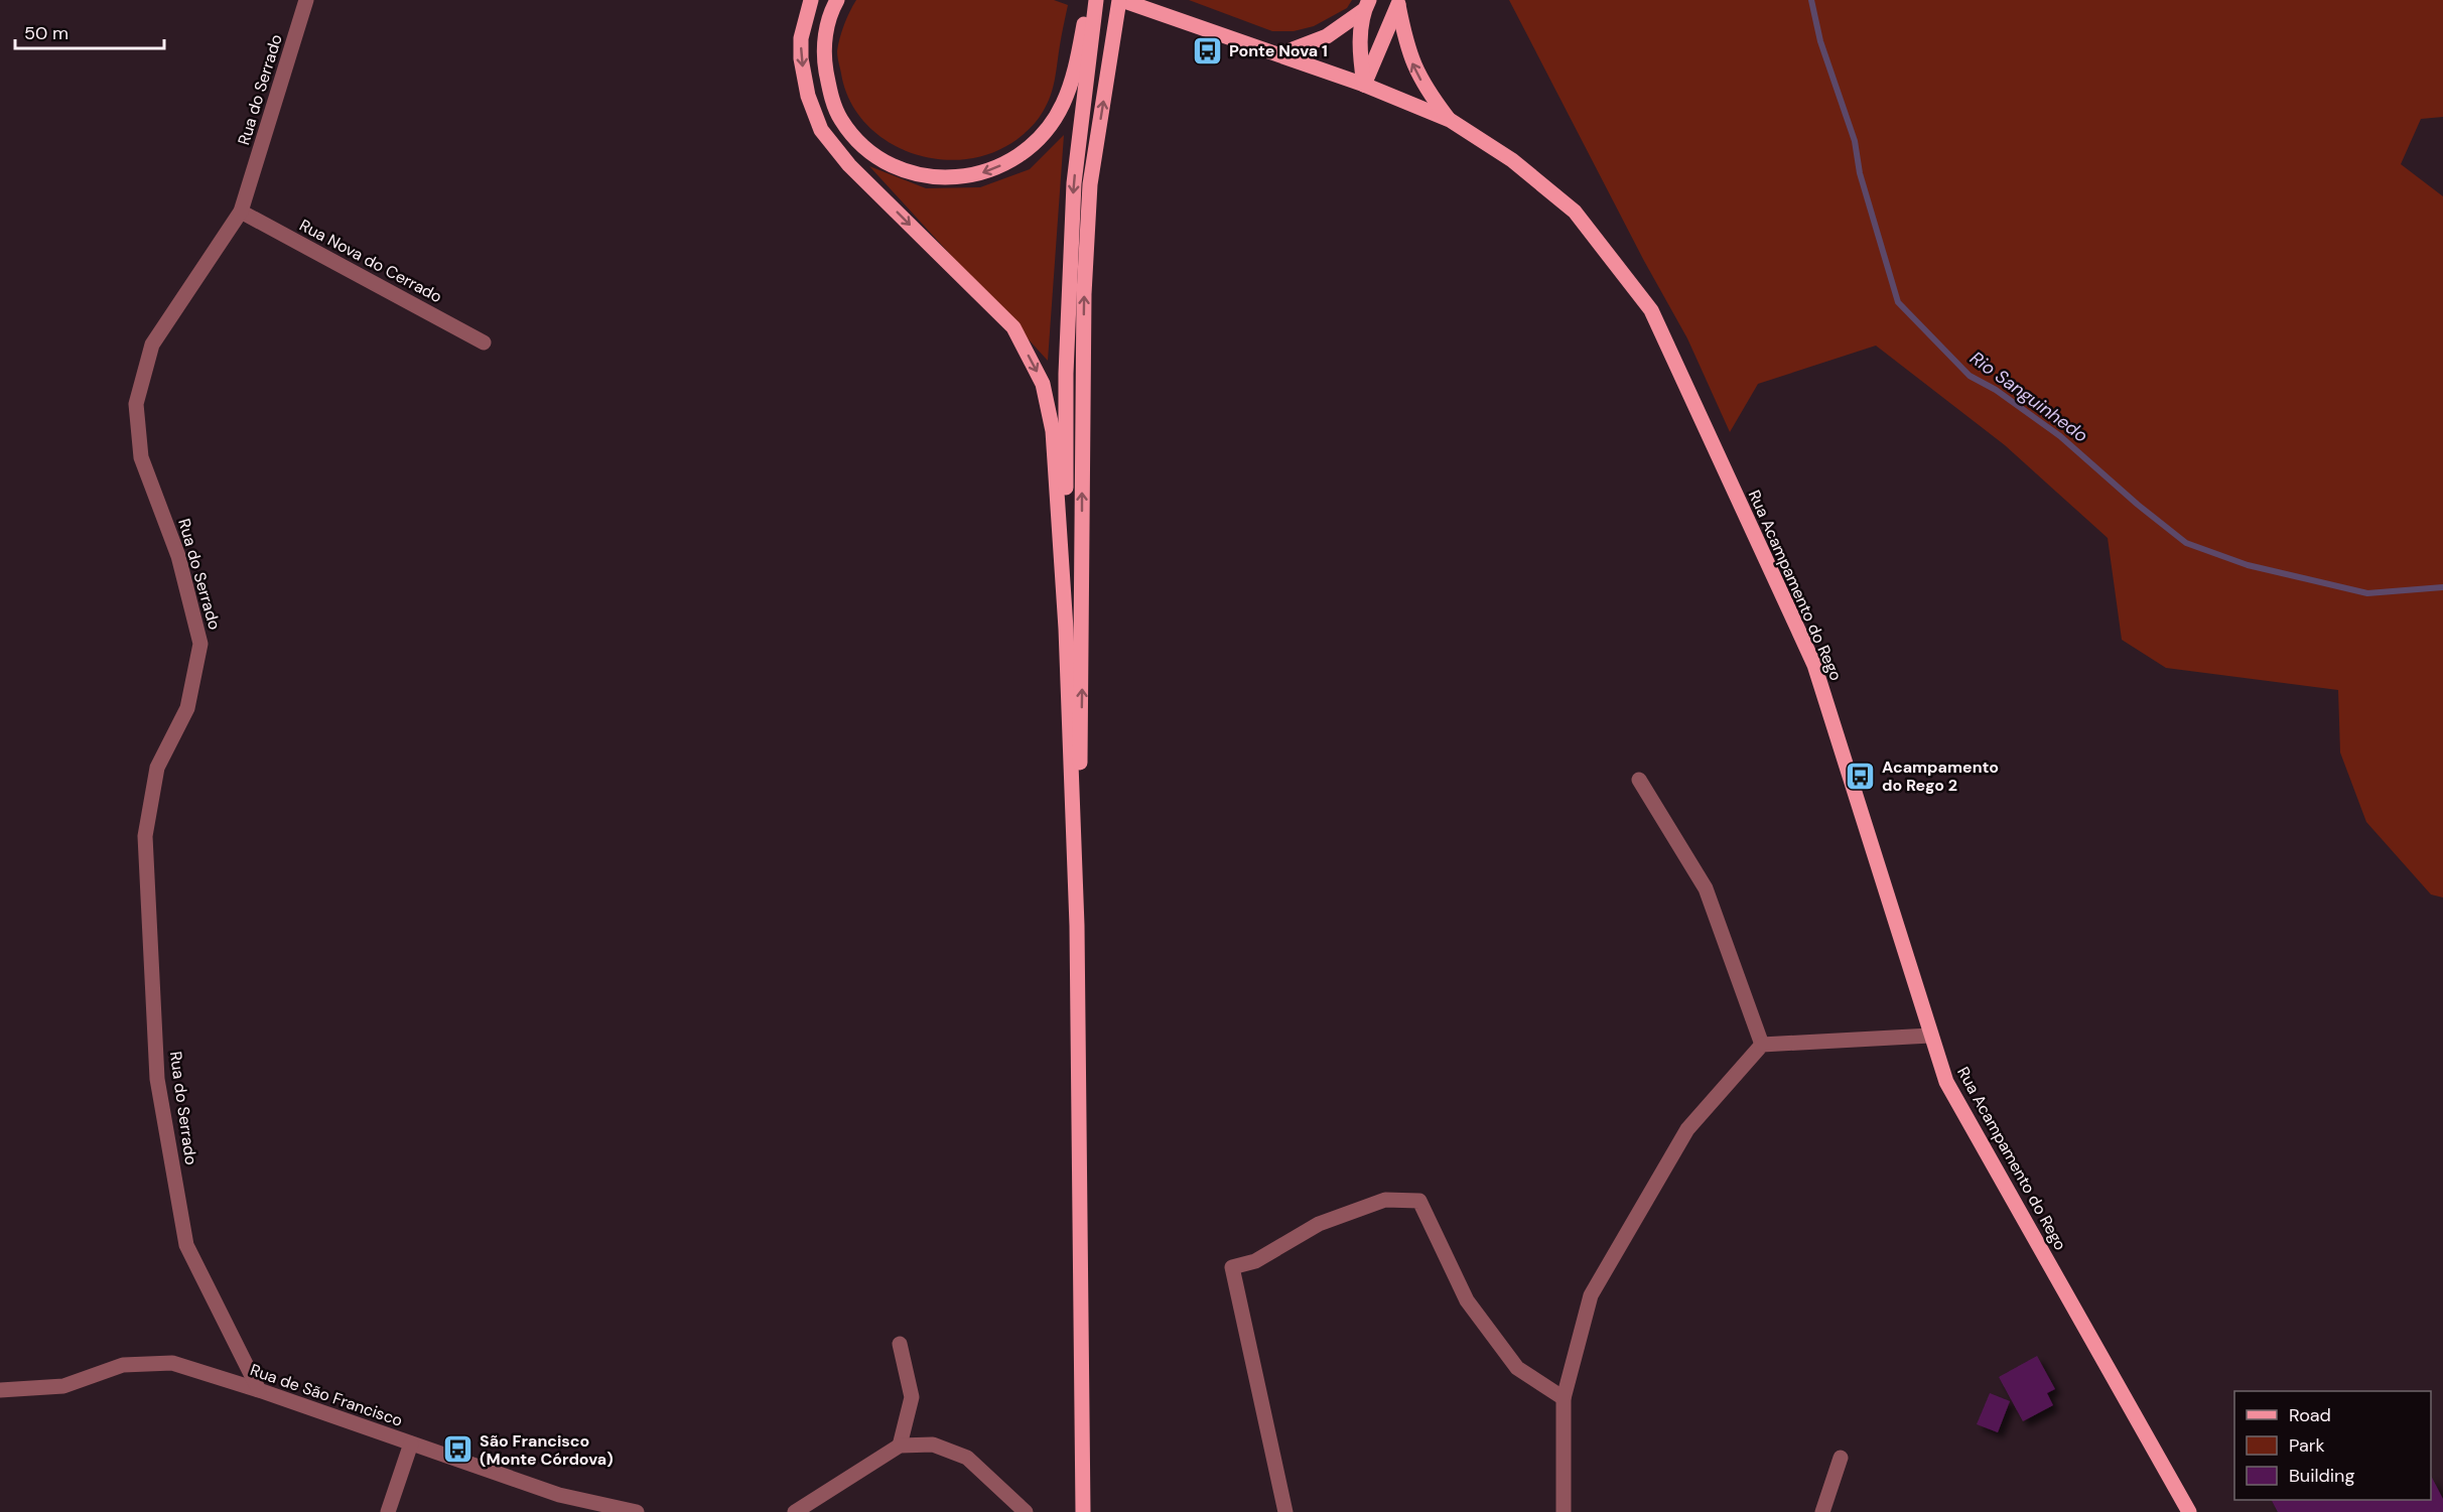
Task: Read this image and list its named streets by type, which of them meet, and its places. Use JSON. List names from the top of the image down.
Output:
{
  "streets": {
    "main road": ["Rua Acampamento do Rego"],
    "street": ["Rua do Serrado", "Rua Nova do Cerrado", "Rua de São Francisco"]
  },
  "crossings": [
    ["Rua do Serrado", "Rua Nova do Cerrado"],
    ["Rua do Serrado", "Rua de São Francisco"]
  ],
  "water": ["Rio Sanguinhedo"],
  "places": {
    "bus stop": ["Ponte Nova 1", "Acampamento do Rego 2", "São Francisco (Monte Córdova)"]
  },
  "legend": ["Road", "Park", "Building"],
  "scale_bar": "50 m"
}
